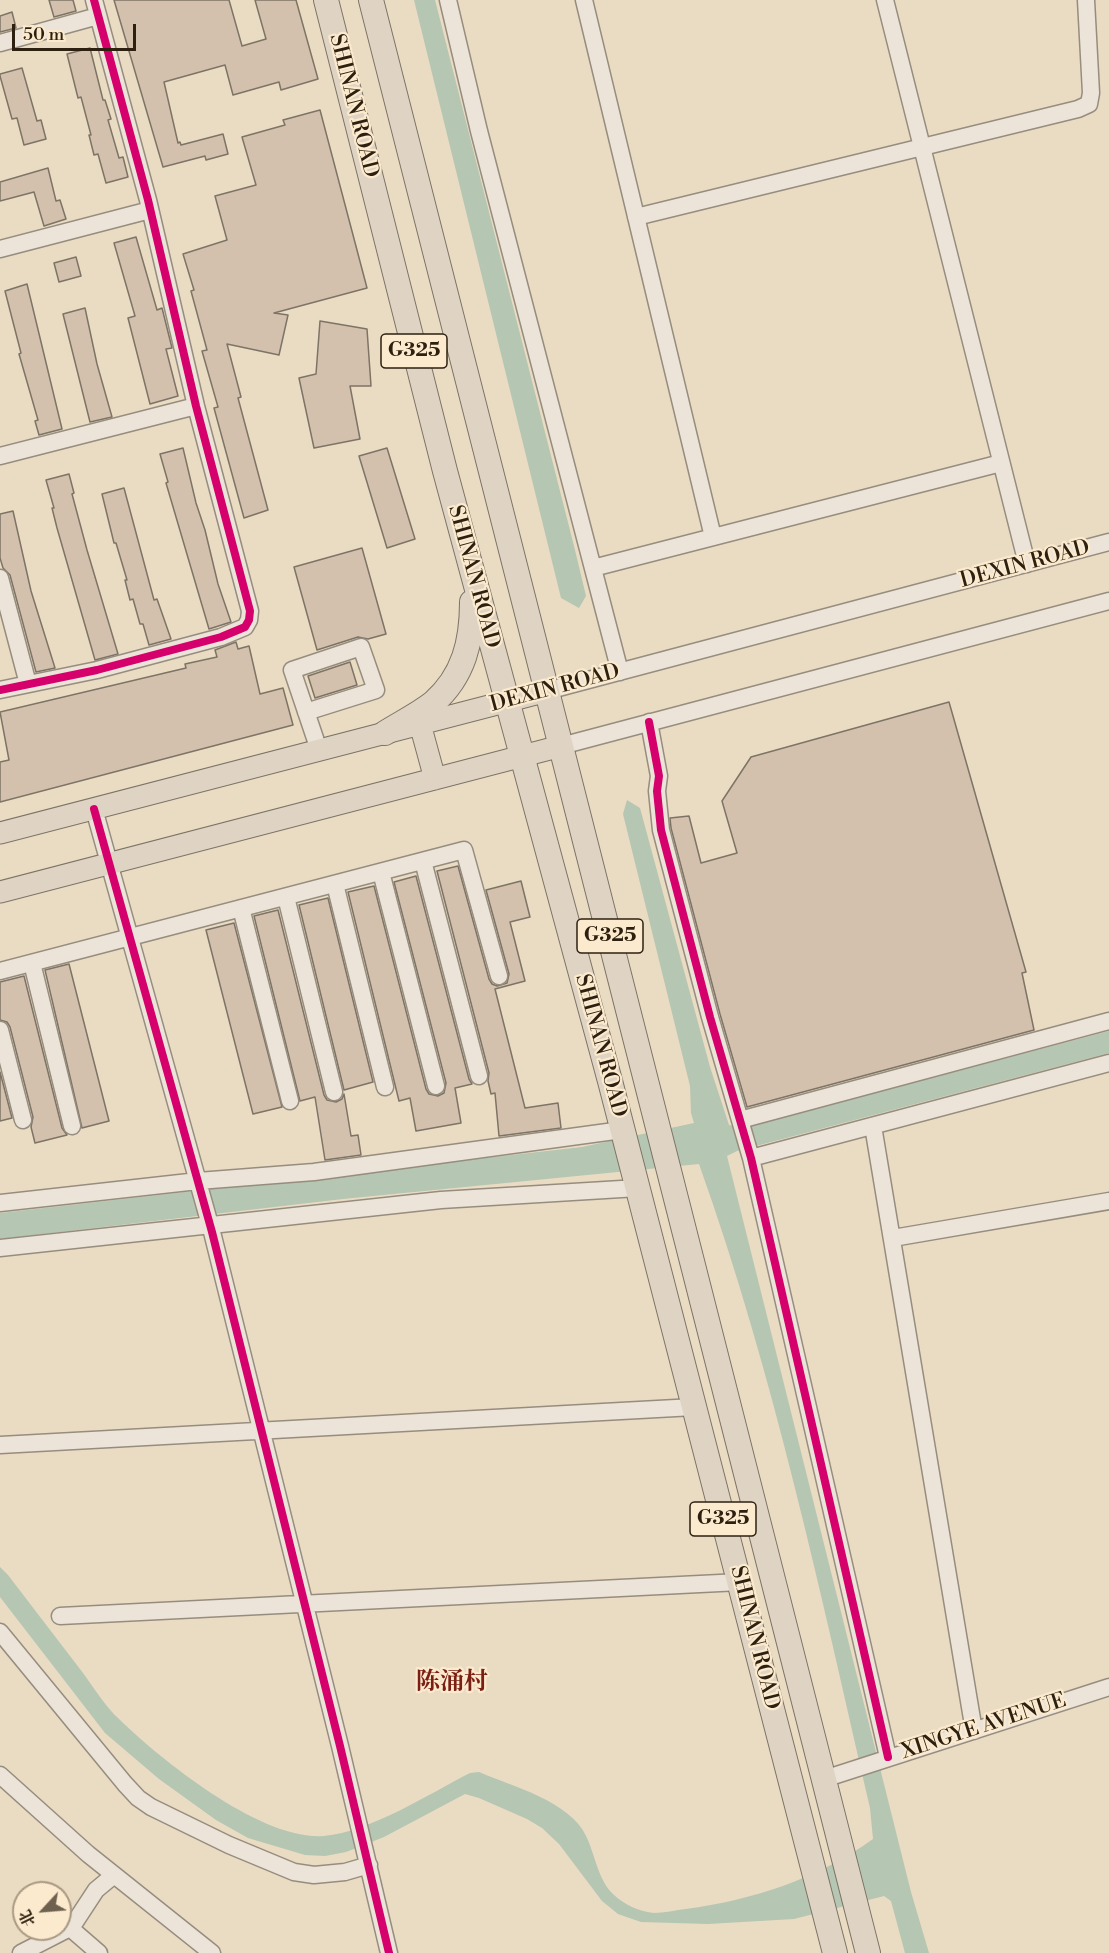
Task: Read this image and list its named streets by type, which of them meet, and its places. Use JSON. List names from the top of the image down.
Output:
{
  "streets": {
    "highway": ["SHINAN ROAD", "G325"],
    "main road": ["DEXIN ROAD"],
    "street": ["XINGYE AVENUE"]
  },
  "crossings": [
    ["SHINAN ROAD", "DEXIN ROAD"],
    ["SHINAN ROAD", "XINGYE AVENUE"]
  ],
  "districts": ["陈涌村"],
  "scale_bar": "50 m",
  "north": "bottom left"
}
